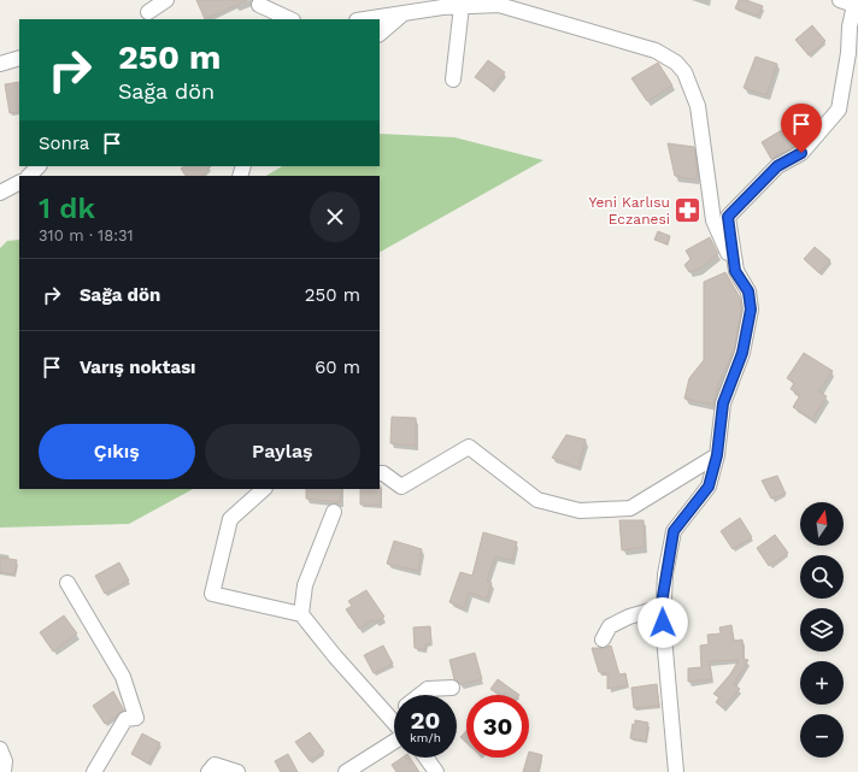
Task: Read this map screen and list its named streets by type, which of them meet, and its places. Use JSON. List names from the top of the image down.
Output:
{
  "places": {
    "pharmacy": ["Yeni Karlısu Eczanesi"]
  },
  "north": "top",
  "page": {
    "turn": ["250 m", "Sağa dön"],
    "then": "Sonra",
    "heading": ["1 dk", "310 m · 18:31"],
    "list": [
      {
        "name": "Sağa dön",
        "value": "250 m"
      },
      {
        "name": "Varış noktası",
        "value": "60 m"
      }
    ],
    "buttons": ["Çıkış", "Paylaş"],
    "map_buttons": ["+", "−"],
    "speed": "20 km/h",
    "limit": "30"
  }
}
